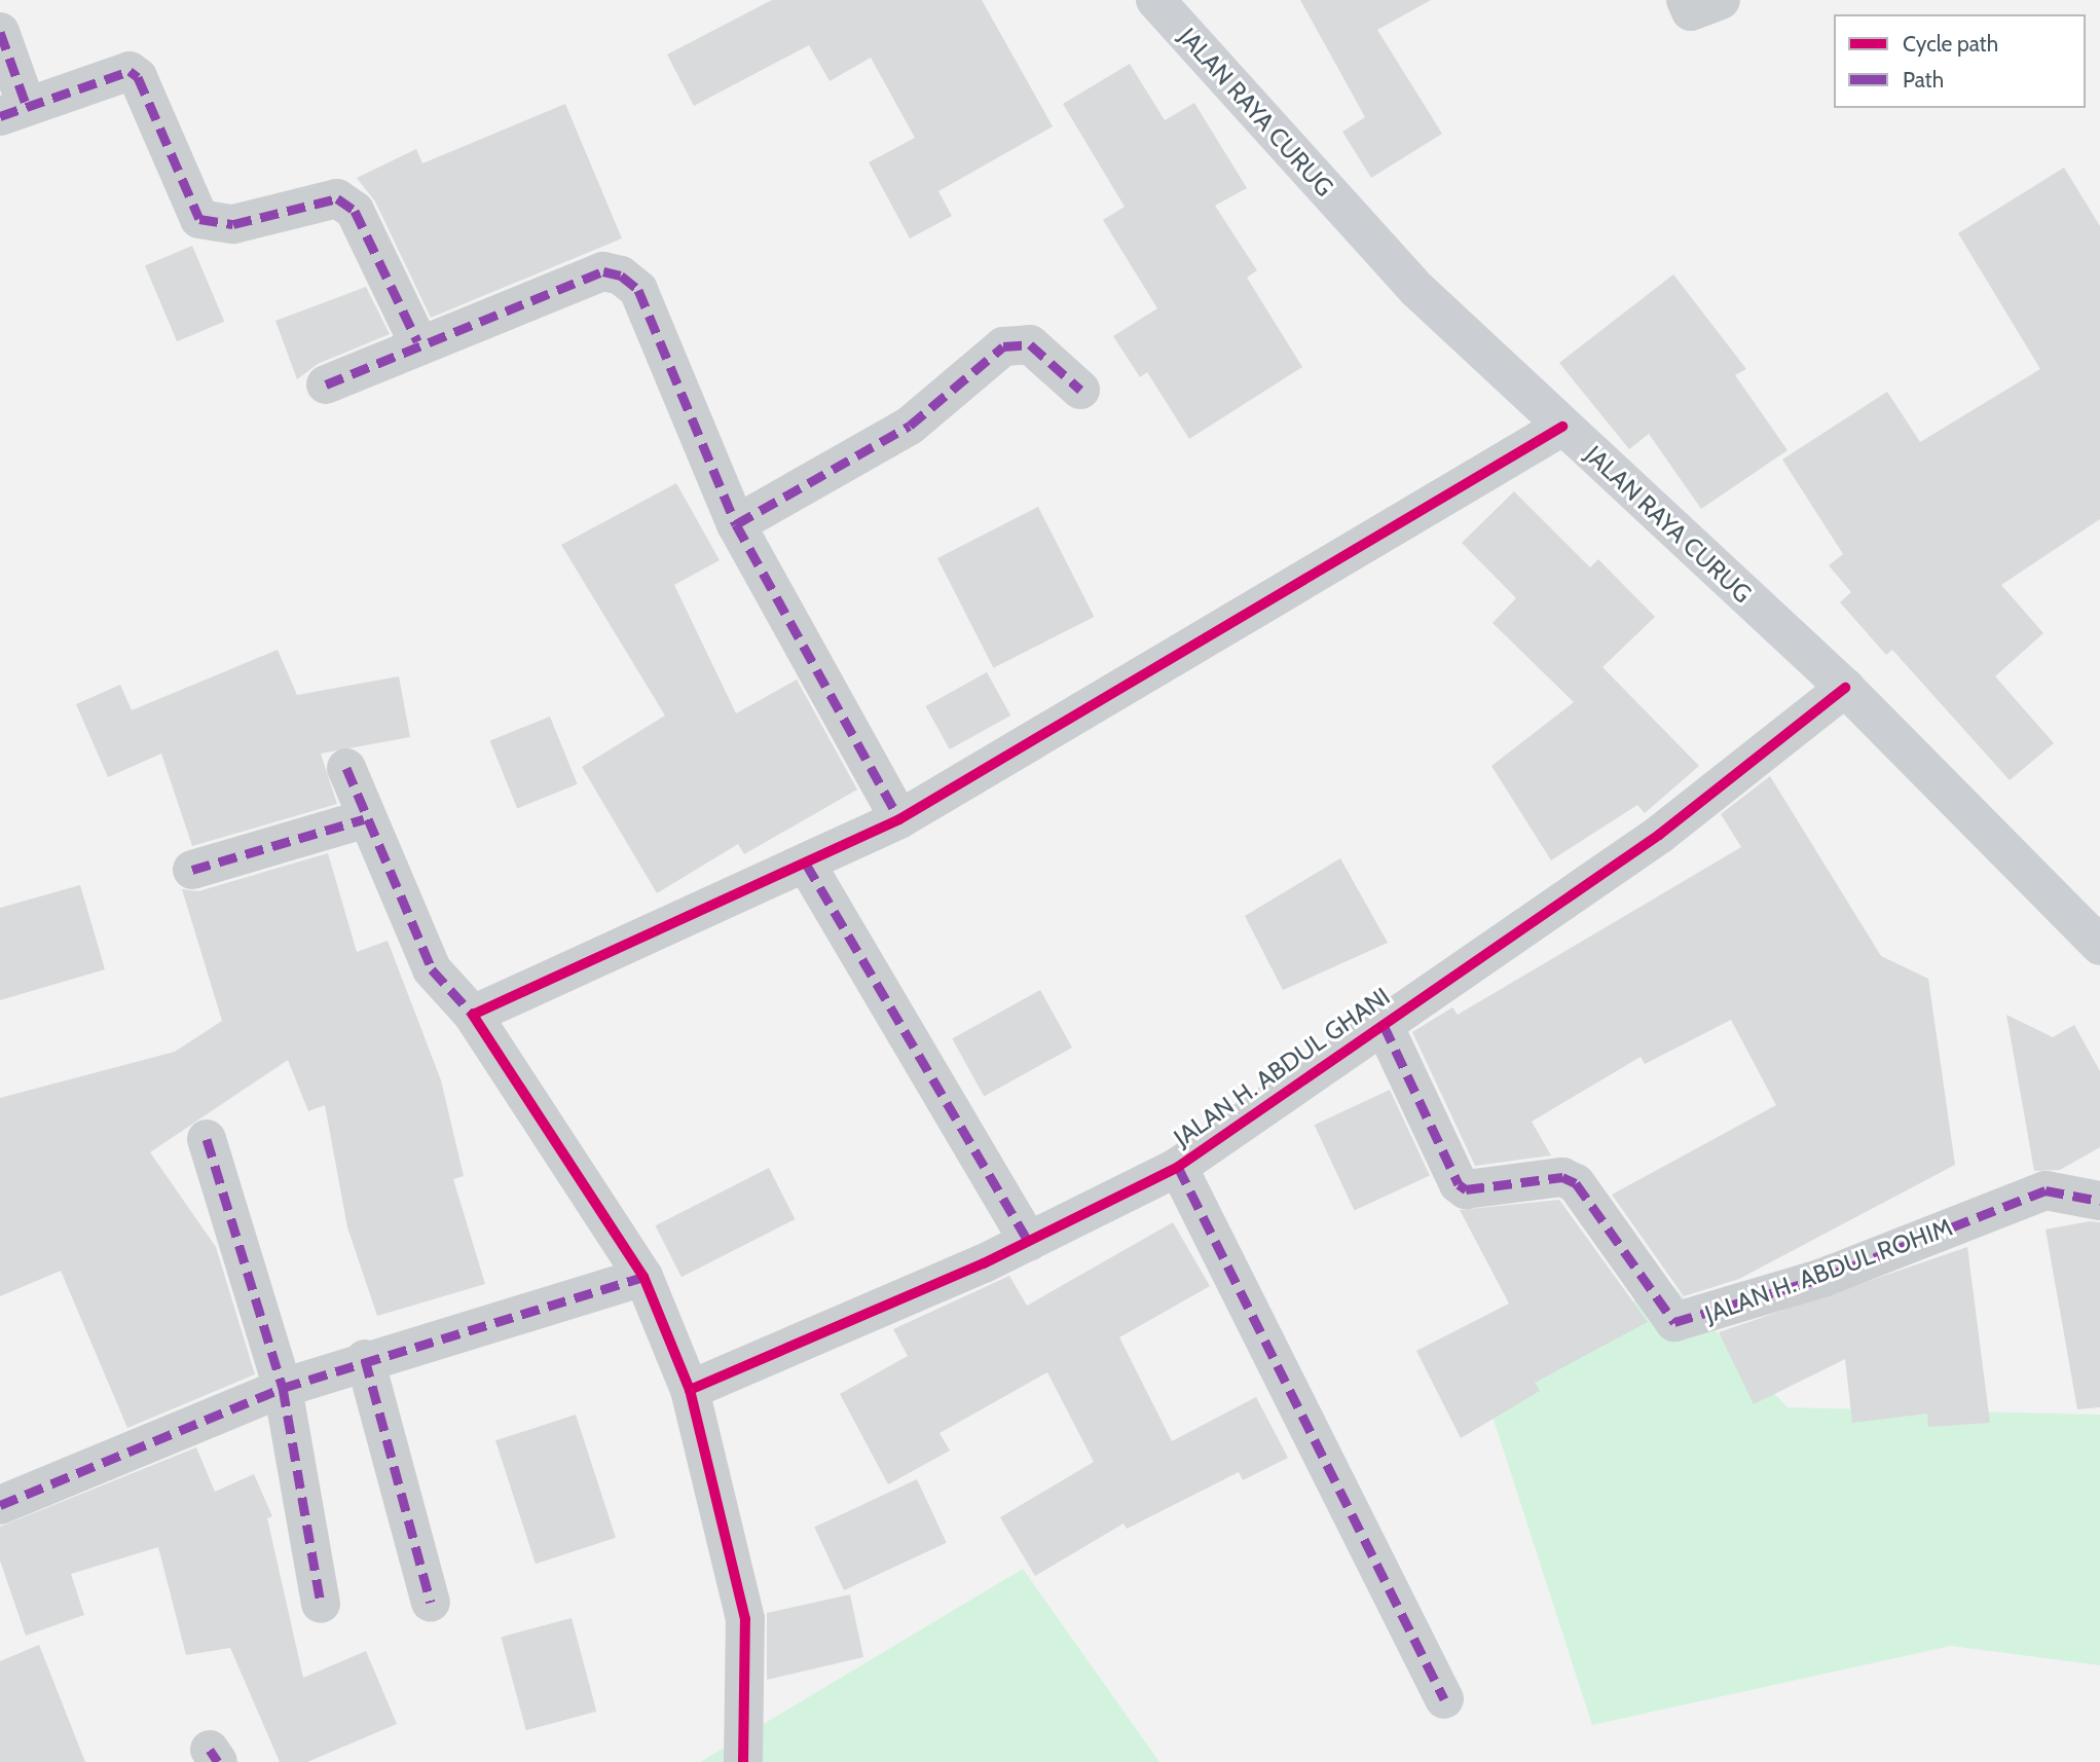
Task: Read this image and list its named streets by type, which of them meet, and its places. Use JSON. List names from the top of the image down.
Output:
{
  "streets": {
    "main road": ["JALAN RAYA CURUG"],
    "street": ["JALAN H. ABDUL GHANI", "JALAN H. ABDUL ROHIM"]
  },
  "crossings": [
    ["JALAN RAYA CURUG", "JALAN H. ABDUL GHANI"],
    ["JALAN H. ABDUL GHANI", "JALAN H. ABDUL ROHIM"]
  ],
  "legend": ["Cycle path", "Path"]
}
